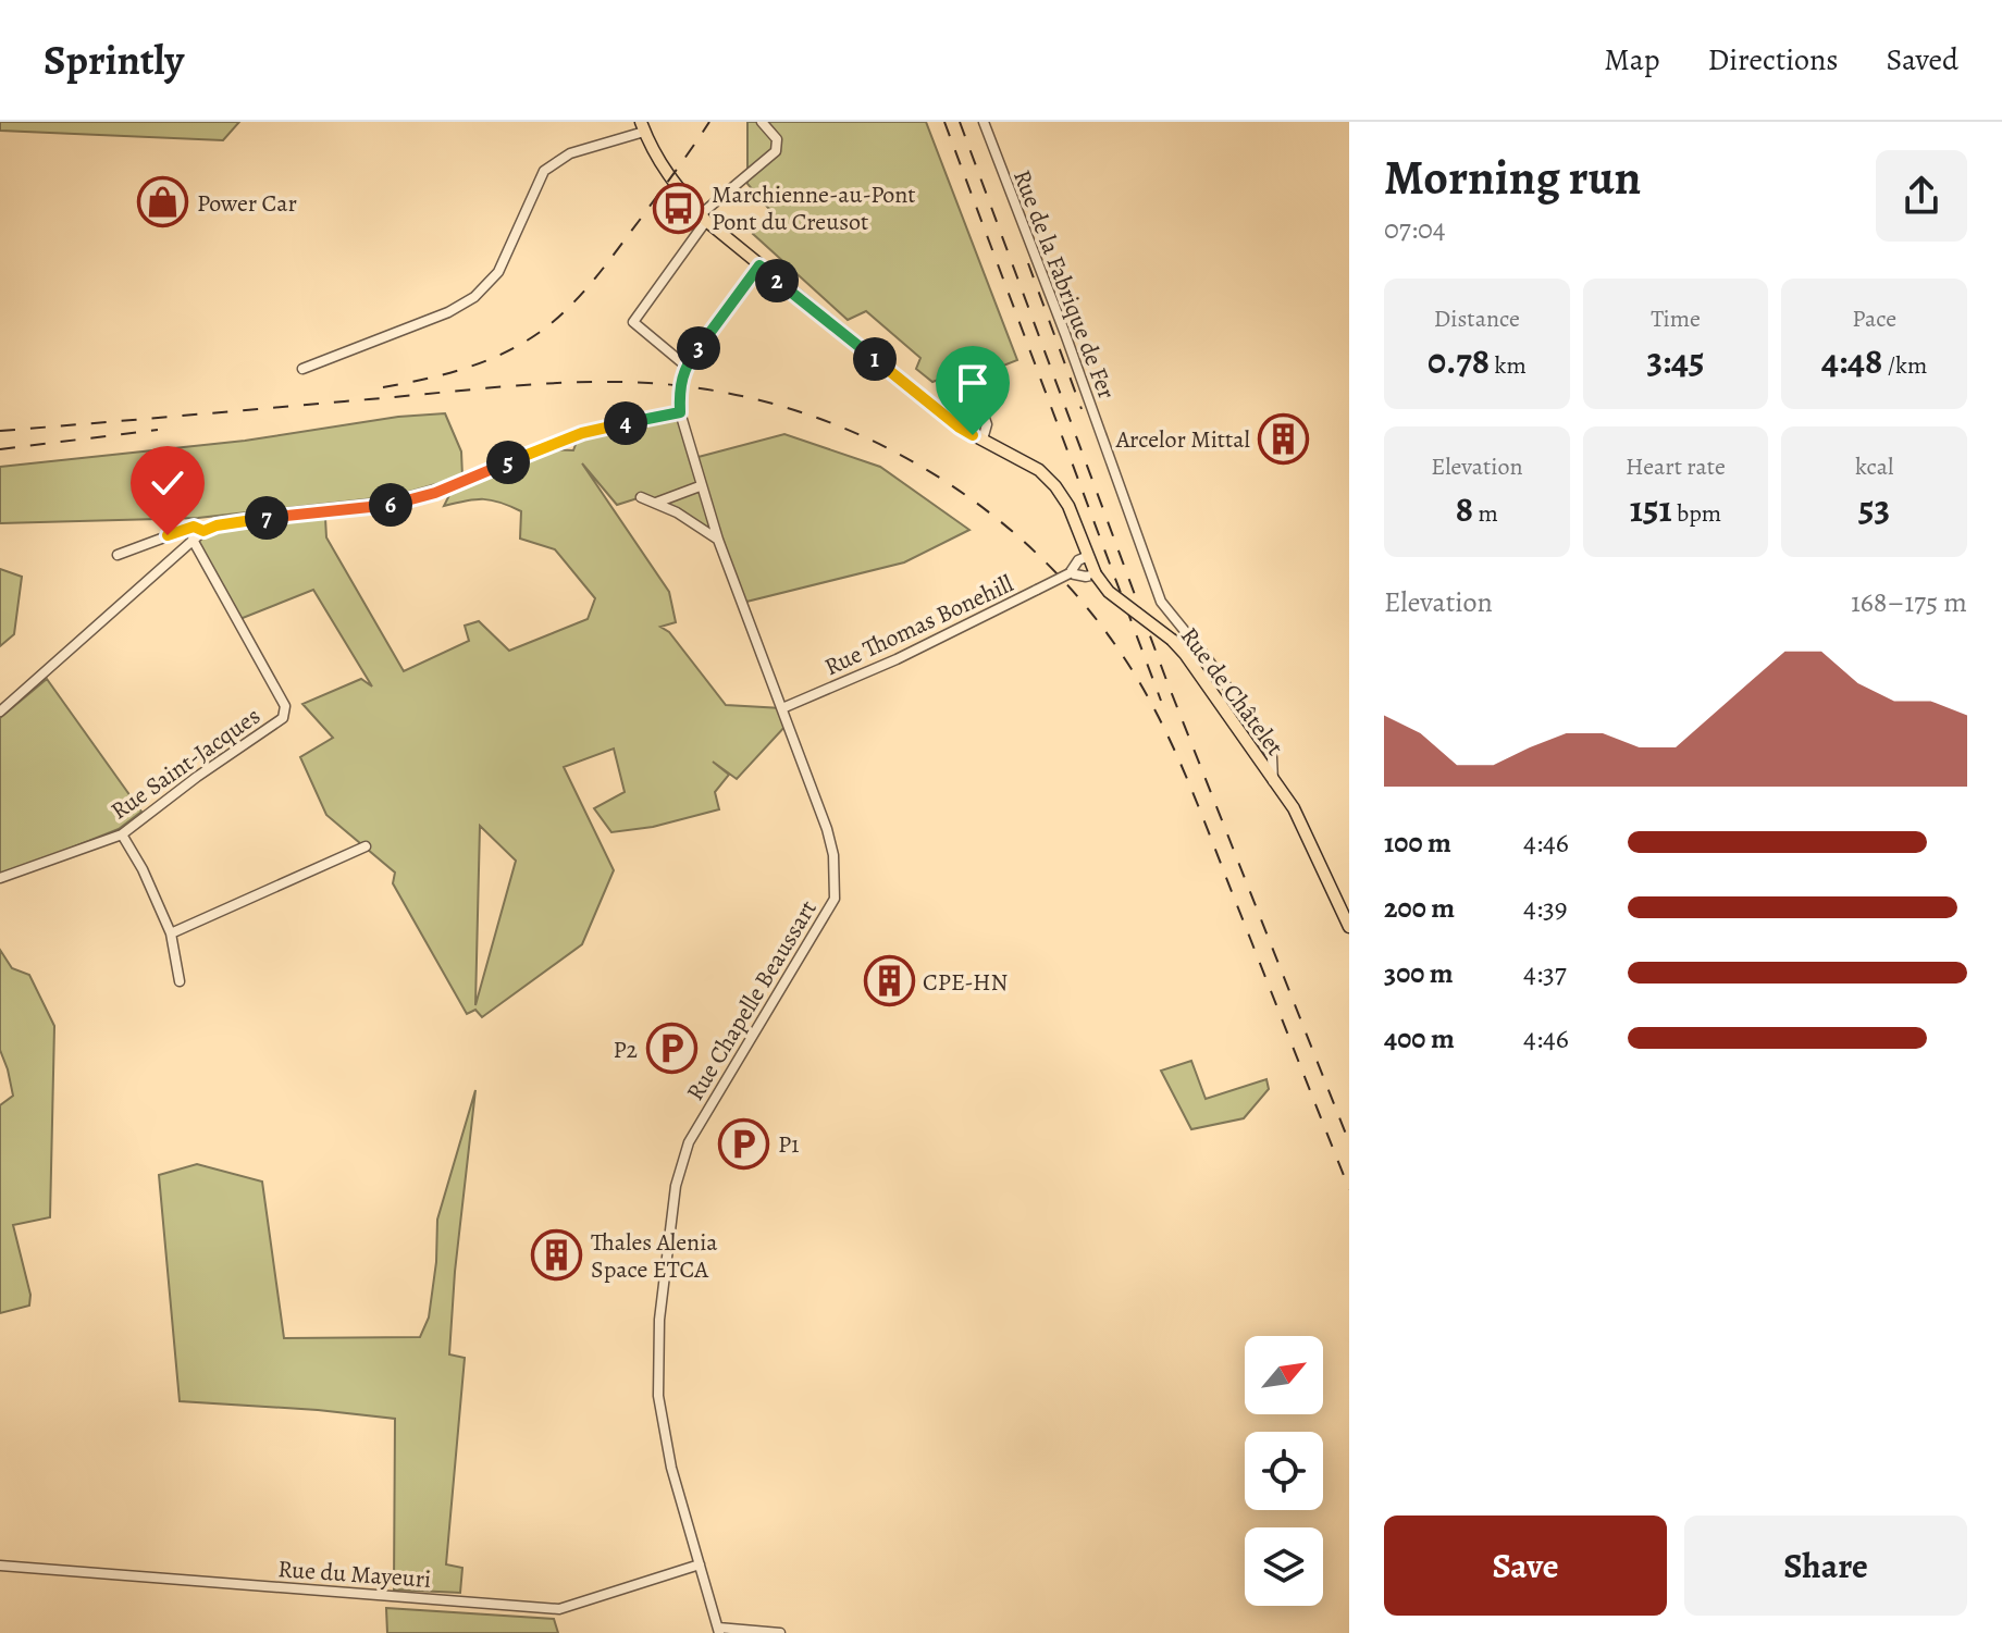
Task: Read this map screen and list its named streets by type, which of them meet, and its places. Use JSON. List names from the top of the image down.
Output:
{
  "streets": {
    "main road": ["Rue de Châtelet"],
    "street": [
      "Rue de la Fabrique de Fer",
      "Rue Thomas Bonehill",
      "Rue Saint-Jacques",
      "Rue Chapelle Beaussart",
      "Rue du Mayeuri"
    ]
  },
  "crossings": [
    ["Rue de la Fabrique de Fer", "Rue de Châtelet"],
    ["Rue Thomas Bonehill", "Rue de Châtelet"],
    ["Rue Thomas Bonehill", "Rue Chapelle Beaussart"],
    ["Rue de Châtelet", "Rue Chapelle Beaussart"],
    ["Rue Chapelle Beaussart", "Rue du Mayeuri"]
  ],
  "places": {
    "shop": ["Power Car"],
    "bus stop": ["Marchienne-au-Pont Pont du Creusot"],
    "building": ["Arcelor Mittal", "CPE-HN", "Thales Alenia Space ETCA"],
    "parking": ["P2", "P1"]
  },
  "north": "top right",
  "page": {
    "header": "Sprintly",
    "nav": ["Map", "Directions", "Saved"],
    "heading": ["Morning run", "07:04"],
    "pins": [
      "2",
      "3",
      "1",
      "4",
      "5",
      "6",
      "7"
    ],
    "stats": [
      ["Distance", "0.78 km"],
      ["Time", "3:45"],
      ["Pace", "4:48 /km"],
      ["Elevation", "8 m"],
      ["Heart rate", "151 bpm"],
      ["kcal", "53"]
    ],
    "chart": ["Elevation", "168–175 m"],
    "list": [
      {
        "name": "100 m",
        "note": "4:46"
      },
      {
        "name": "200 m",
        "note": "4:39"
      },
      {
        "name": "300 m",
        "note": "4:37"
      },
      {
        "name": "400 m",
        "note": "4:46"
      }
    ],
    "buttons": ["Save", "Share"]
  }
}
